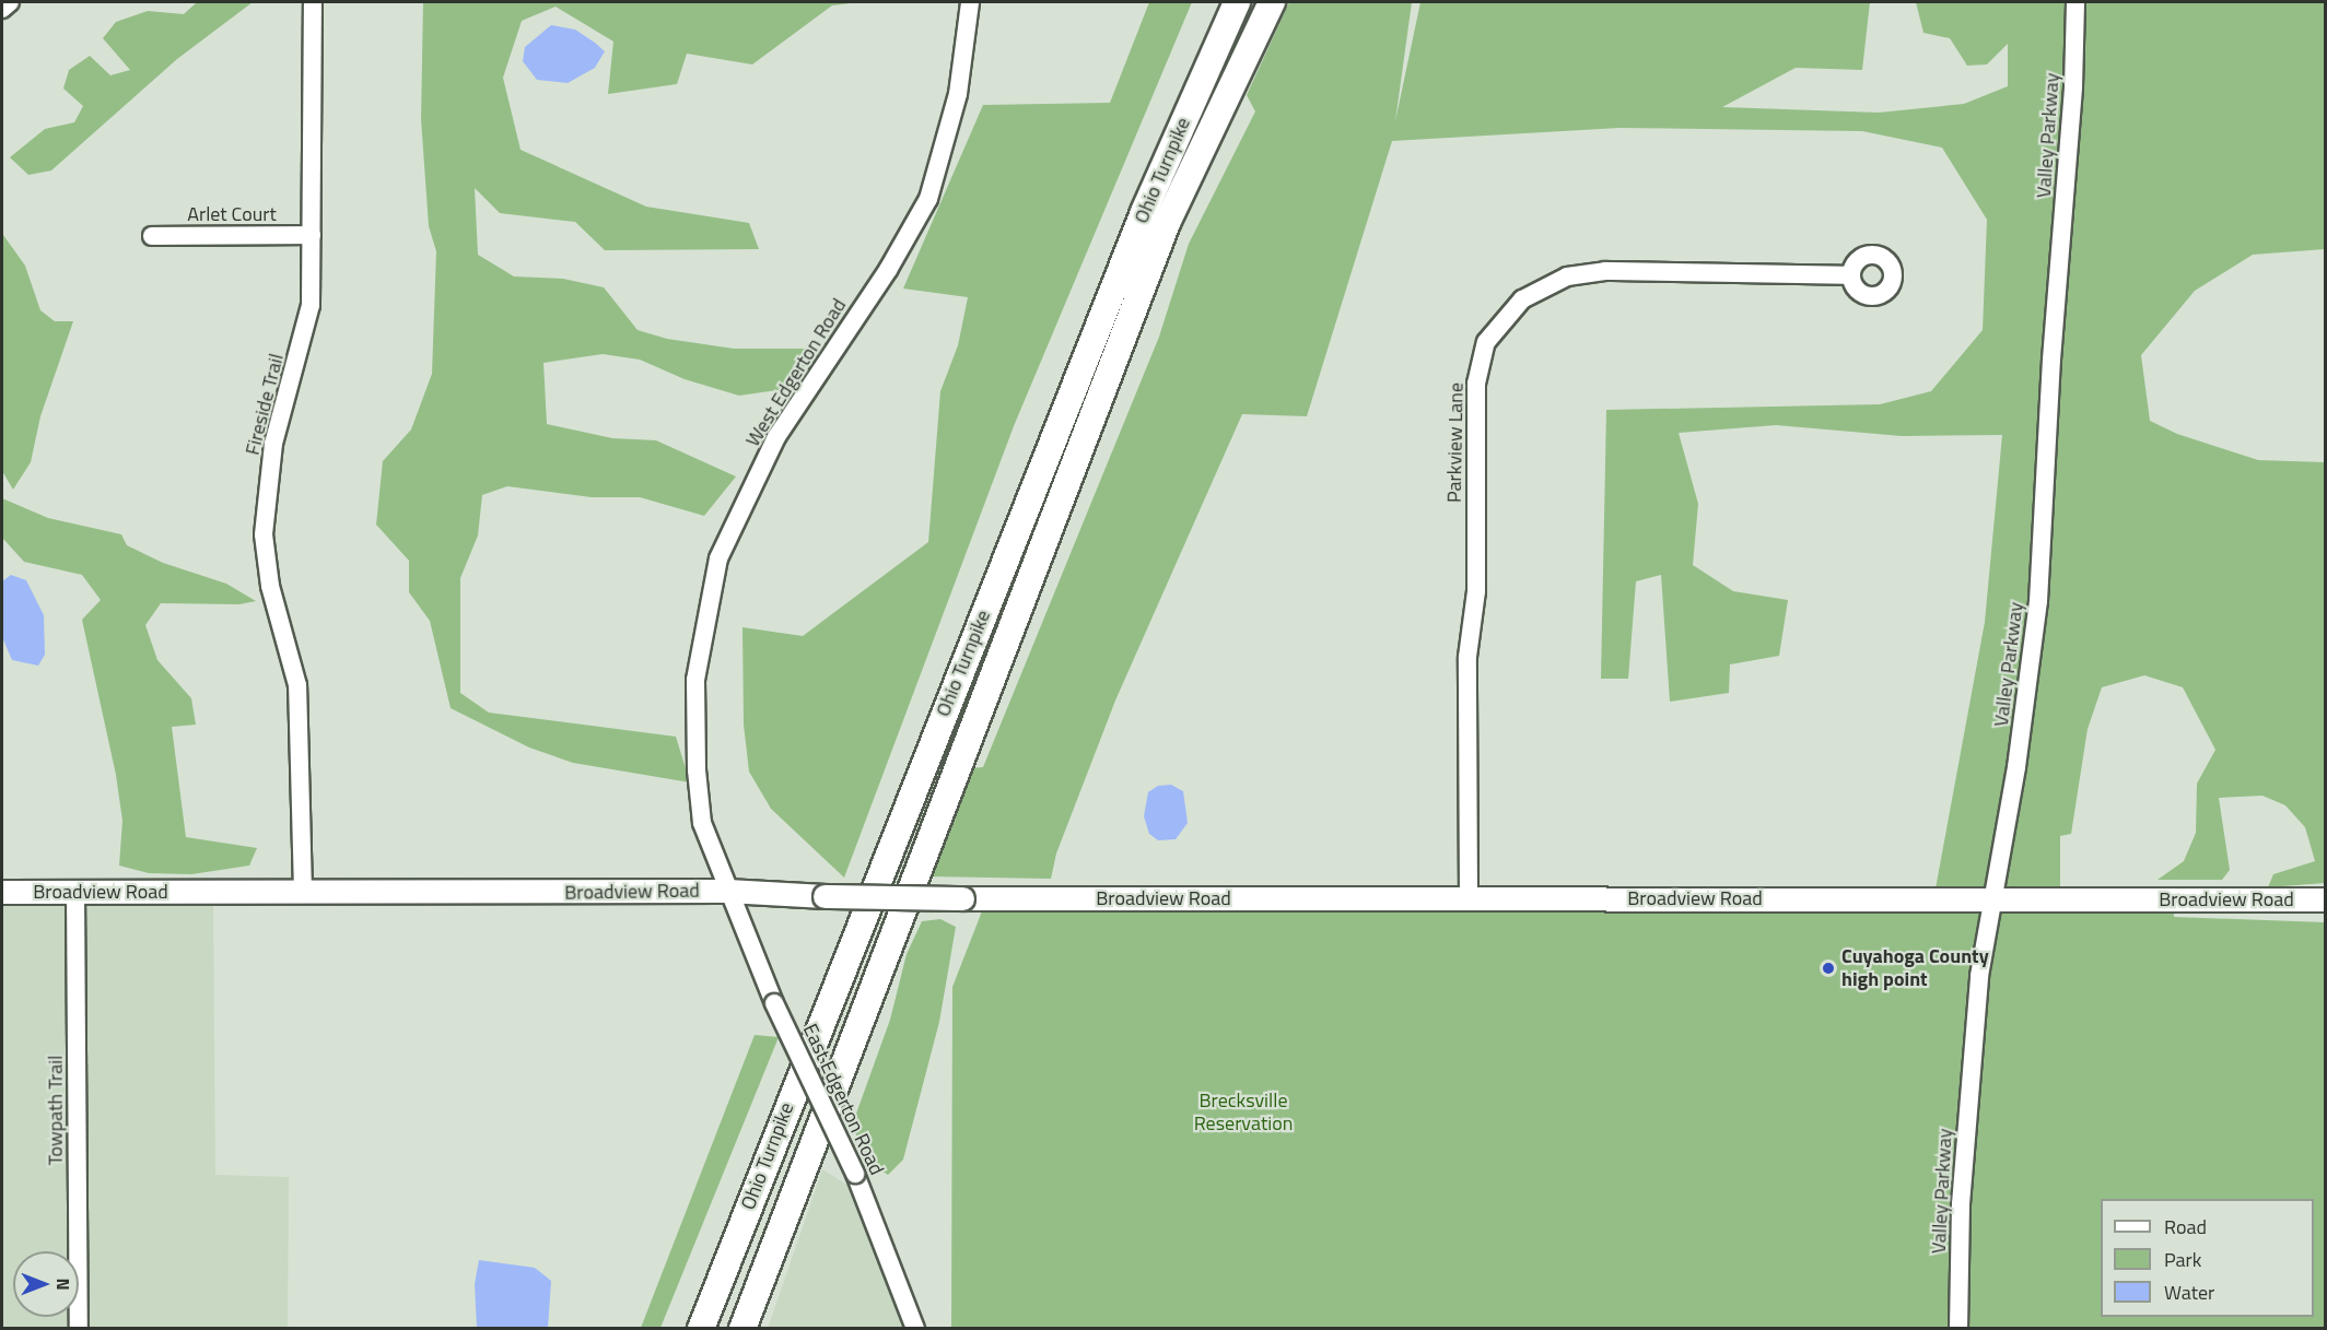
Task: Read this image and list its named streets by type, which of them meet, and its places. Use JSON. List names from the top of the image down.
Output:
{
  "streets": {
    "highway": ["Ohio Turnpike"],
    "main road": ["Broadview Road"],
    "street": [
      "Valley Parkway",
      "Arlet Court",
      "West Edgerton Road",
      "Fireside Trail",
      "Parkview Lane",
      "East Edgerton Road",
      "Towpath Trail"
    ]
  },
  "crossings": [
    ["Valley Parkway", "Broadview Road"],
    ["Arlet Court", "Fireside Trail"],
    ["West Edgerton Road", "Broadview Road"],
    ["West Edgerton Road", "East Edgerton Road"],
    ["Fireside Trail", "Broadview Road"],
    ["Parkview Lane", "Broadview Road"],
    ["Broadview Road", "East Edgerton Road"],
    ["Broadview Road", "Towpath Trail"]
  ],
  "parks": ["Brecksville Reservation"],
  "places": ["Cuyahoga County high point"],
  "legend": ["Road", "Park", "Water"],
  "north": "right"
}
